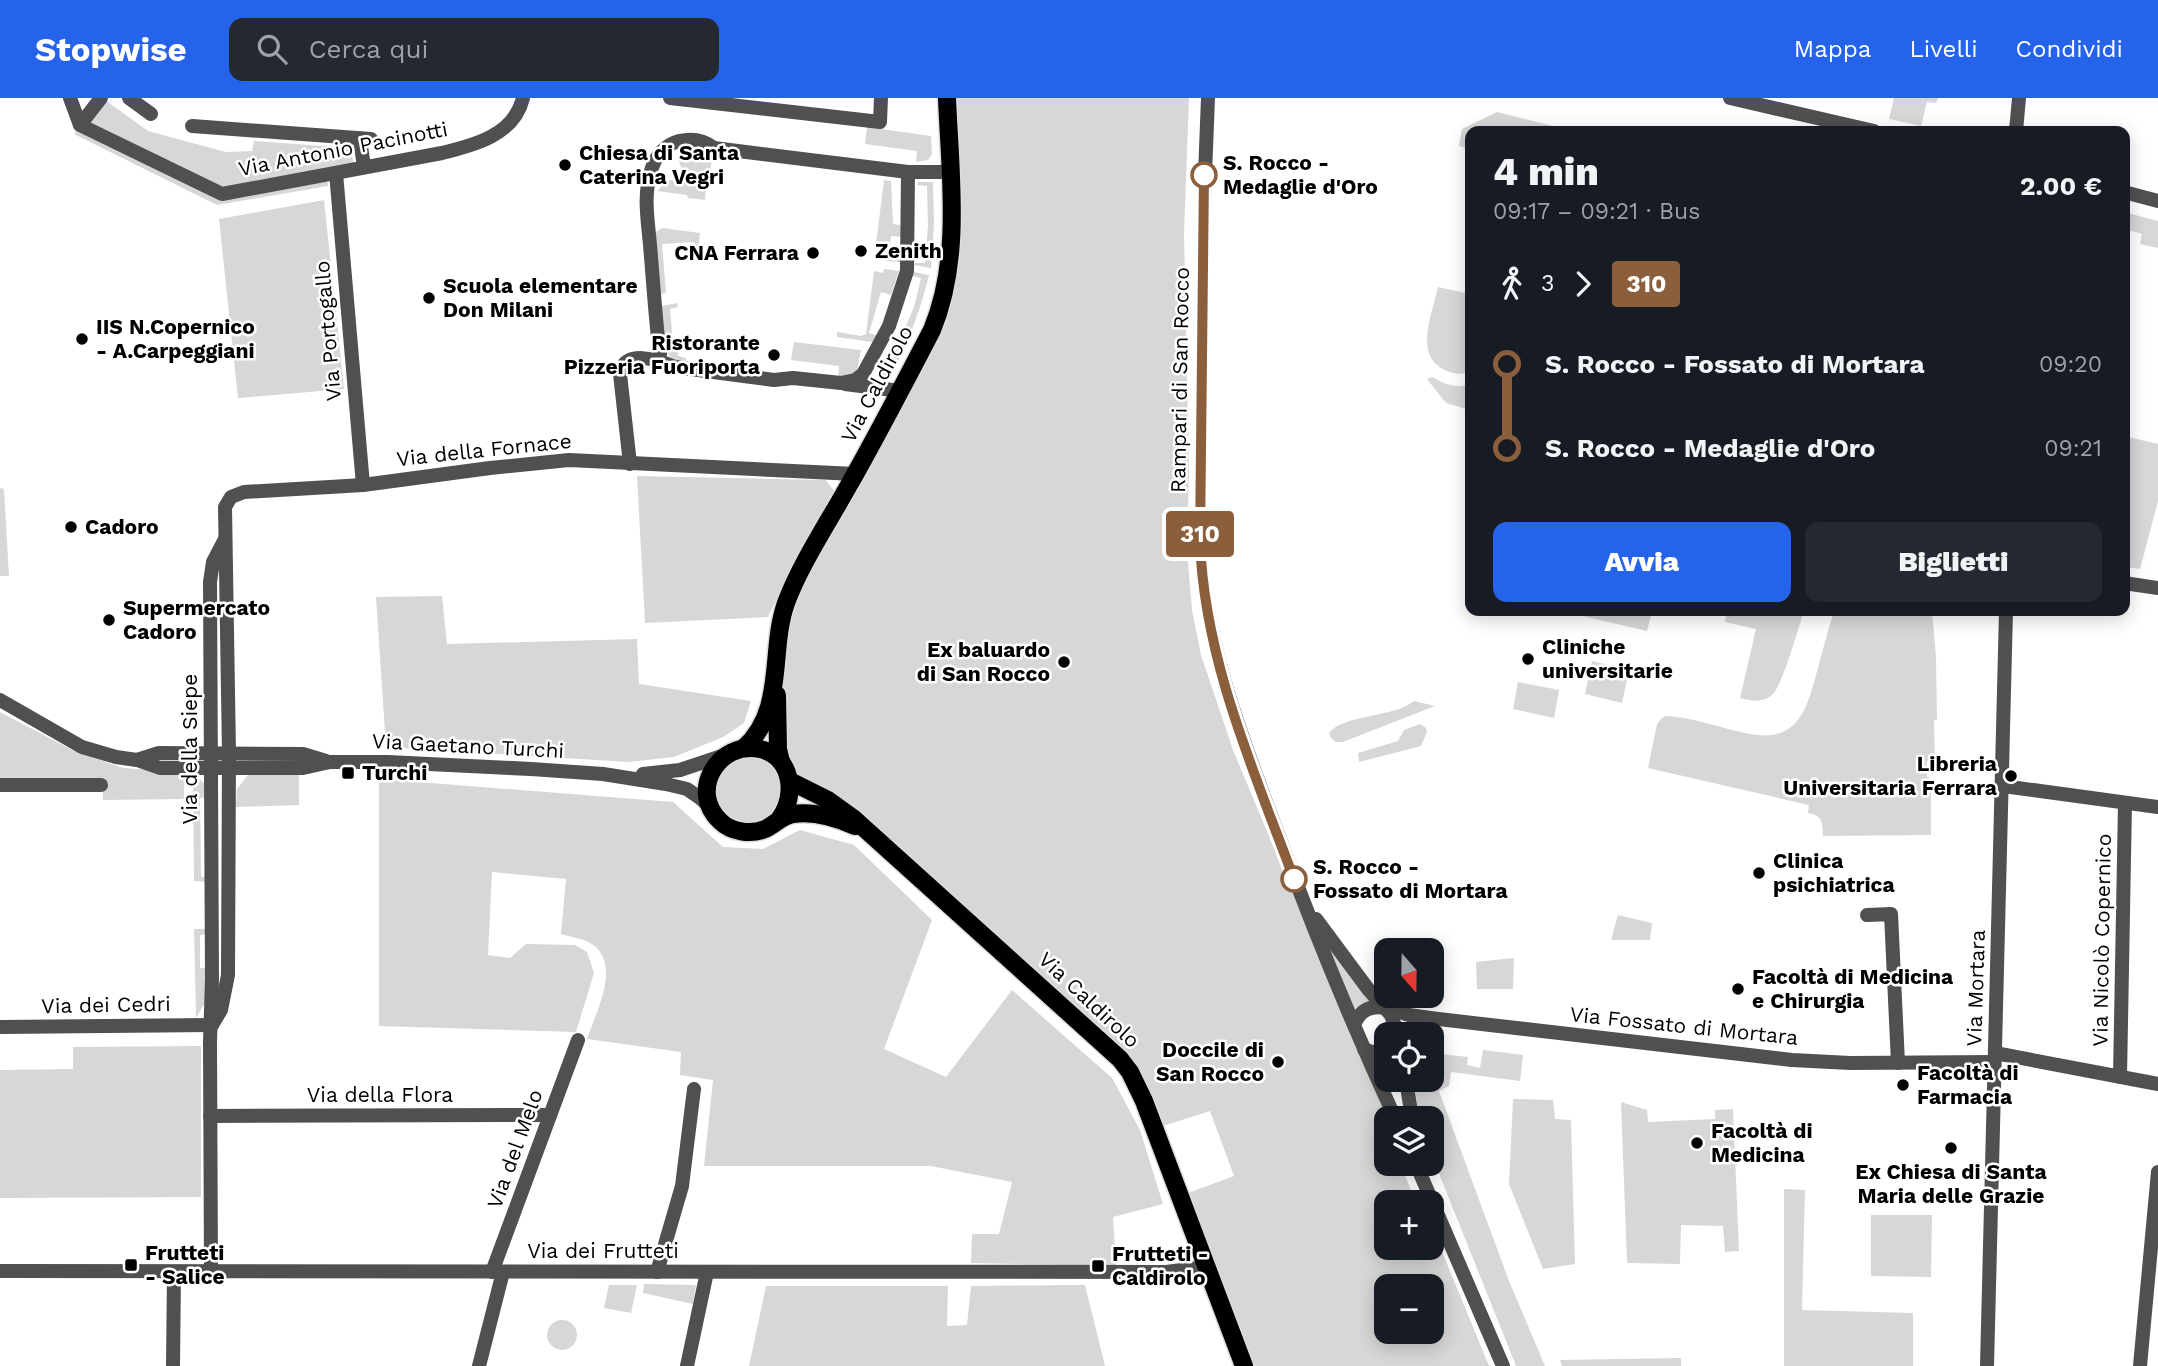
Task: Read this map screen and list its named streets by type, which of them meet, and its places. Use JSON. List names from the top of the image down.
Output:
{
  "streets": {
    "main road": ["Via Caldirolo"],
    "street": [
      "Via Antonio Pacinotti",
      "Via Portogallo",
      "Rampari di San Rocco",
      "Via della Fornace",
      "Via Gaetano Turchi",
      "Via della Siepe",
      "Via Nicolò Copernico",
      "Via Mortara",
      "Via dei Cedri",
      "Via Fossato di Mortara",
      "Via della Flora",
      "Via del Melo",
      "Via dei Frutteti"
    ]
  },
  "crossings": [
    ["Via Antonio Pacinotti", "Via Portogallo"],
    ["Via Portogallo", "Via della Fornace"],
    ["Rampari di San Rocco", "Via Fossato di Mortara"],
    ["Via Caldirolo", "Via della Fornace"],
    ["Via Caldirolo", "Via Gaetano Turchi"],
    ["Via Caldirolo", "Via dei Frutteti"],
    ["Via della Fornace", "Via della Siepe"],
    ["Via Gaetano Turchi", "Via della Siepe"],
    ["Via della Siepe", "Via dei Cedri"],
    ["Via della Siepe", "Via della Flora"],
    ["Via della Siepe", "Via dei Frutteti"],
    ["Via Nicolò Copernico", "Via Fossato di Mortara"],
    ["Via Mortara", "Via Fossato di Mortara"],
    ["Via della Flora", "Via del Melo"],
    ["Via del Melo", "Via dei Frutteti"]
  ],
  "places": {
    "other": [
      "Chiesa di Santa Caterina Vegri",
      "S. Rocco - Medaglie d'Oro",
      "Zenith",
      "CNA Ferrara",
      "Scuola elementare Don Milani",
      "IIS N.Copernico - A.Carpeggiani",
      "Ristorante Pizzeria Fuoriporta",
      "Cadoro",
      "Supermercato Cadoro",
      "Cliniche universitarie",
      "Ex baluardo di San Rocco",
      "Libreria Universitaria Ferrara",
      "Clinica psichiatrica",
      "S. Rocco - Fossato di Mortara",
      "Facoltà di Medicina e Chirurgia",
      "Doccile di San Rocco",
      "Facoltà di Farmacia",
      "Facoltà di Medicina",
      "Ex Chiesa di Santa Maria delle Grazie"
    ],
    "transit": ["Turchi", "Frutteti - Salice", "Frutteti - Caldirolo"]
  },
  "lines": ["bus line 310"],
  "north": "bottom",
  "page": {
    "header": "Stopwise",
    "search": "Cerca qui",
    "nav": ["Mappa", "Livelli", "Condividi"],
    "on_map": "310",
    "heading": ["4 min", "09:17 – 09:21 · Bus", "2.00 €"],
    "legs": ["3", "310"],
    "list": [
      {
        "name": "S. Rocco - Fossato di Mortara",
        "value": "09:20"
      },
      {
        "name": "S. Rocco - Medaglie d'Oro",
        "value": "09:21"
      }
    ],
    "buttons": ["Avvia", "Biglietti"],
    "map_buttons": ["+", "−"]
  }
}
